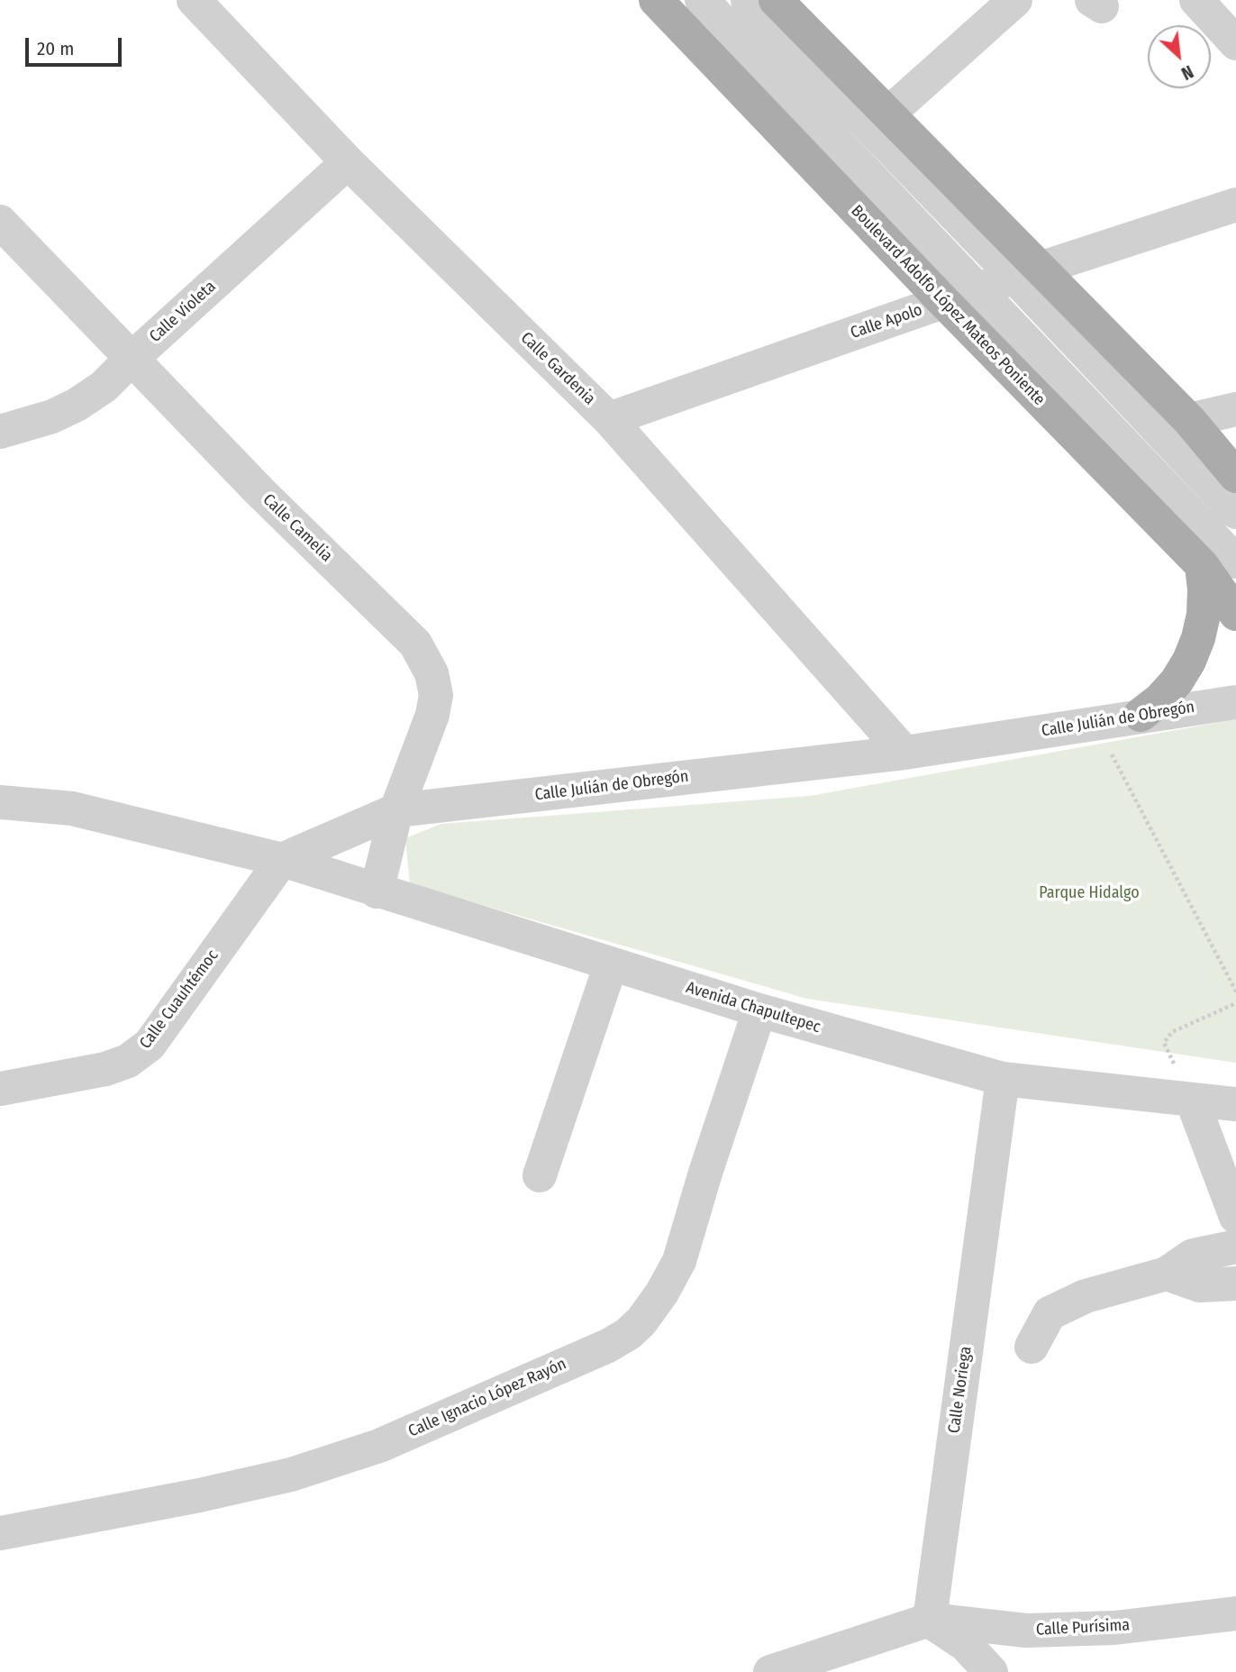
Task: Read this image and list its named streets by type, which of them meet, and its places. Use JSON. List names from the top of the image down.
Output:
{
  "streets": {
    "main road": ["Boulevard Adolfo López Mateos Poniente"],
    "street": [
      "Calle Violeta",
      "Calle Apolo",
      "Calle Gardenia",
      "Calle Camelia",
      "Calle Julián de Obregón",
      "Calle Cuauhtémoc",
      "Avenida Chapultepec",
      "Calle Noriega",
      "Calle Ignacio López Rayón",
      "Calle Purísima"
    ]
  },
  "crossings": [
    ["Boulevard Adolfo López Mateos Poniente", "Calle Apolo"],
    ["Calle Violeta", "Calle Gardenia"],
    ["Calle Violeta", "Calle Camelia"],
    ["Calle Apolo", "Calle Gardenia"],
    ["Calle Gardenia", "Calle Julián de Obregón"],
    ["Calle Camelia", "Calle Julián de Obregón"],
    ["Calle Camelia", "Avenida Chapultepec"],
    ["Calle Julián de Obregón", "Calle Cuauhtémoc"],
    ["Calle Julián de Obregón", "Avenida Chapultepec"],
    ["Calle Cuauhtémoc", "Avenida Chapultepec"],
    ["Avenida Chapultepec", "Calle Noriega"],
    ["Avenida Chapultepec", "Calle Ignacio López Rayón"],
    ["Calle Noriega", "Calle Purísima"]
  ],
  "parks": ["Parque Hidalgo"],
  "scale_bar": "20 m",
  "north": "bottom right"
}
